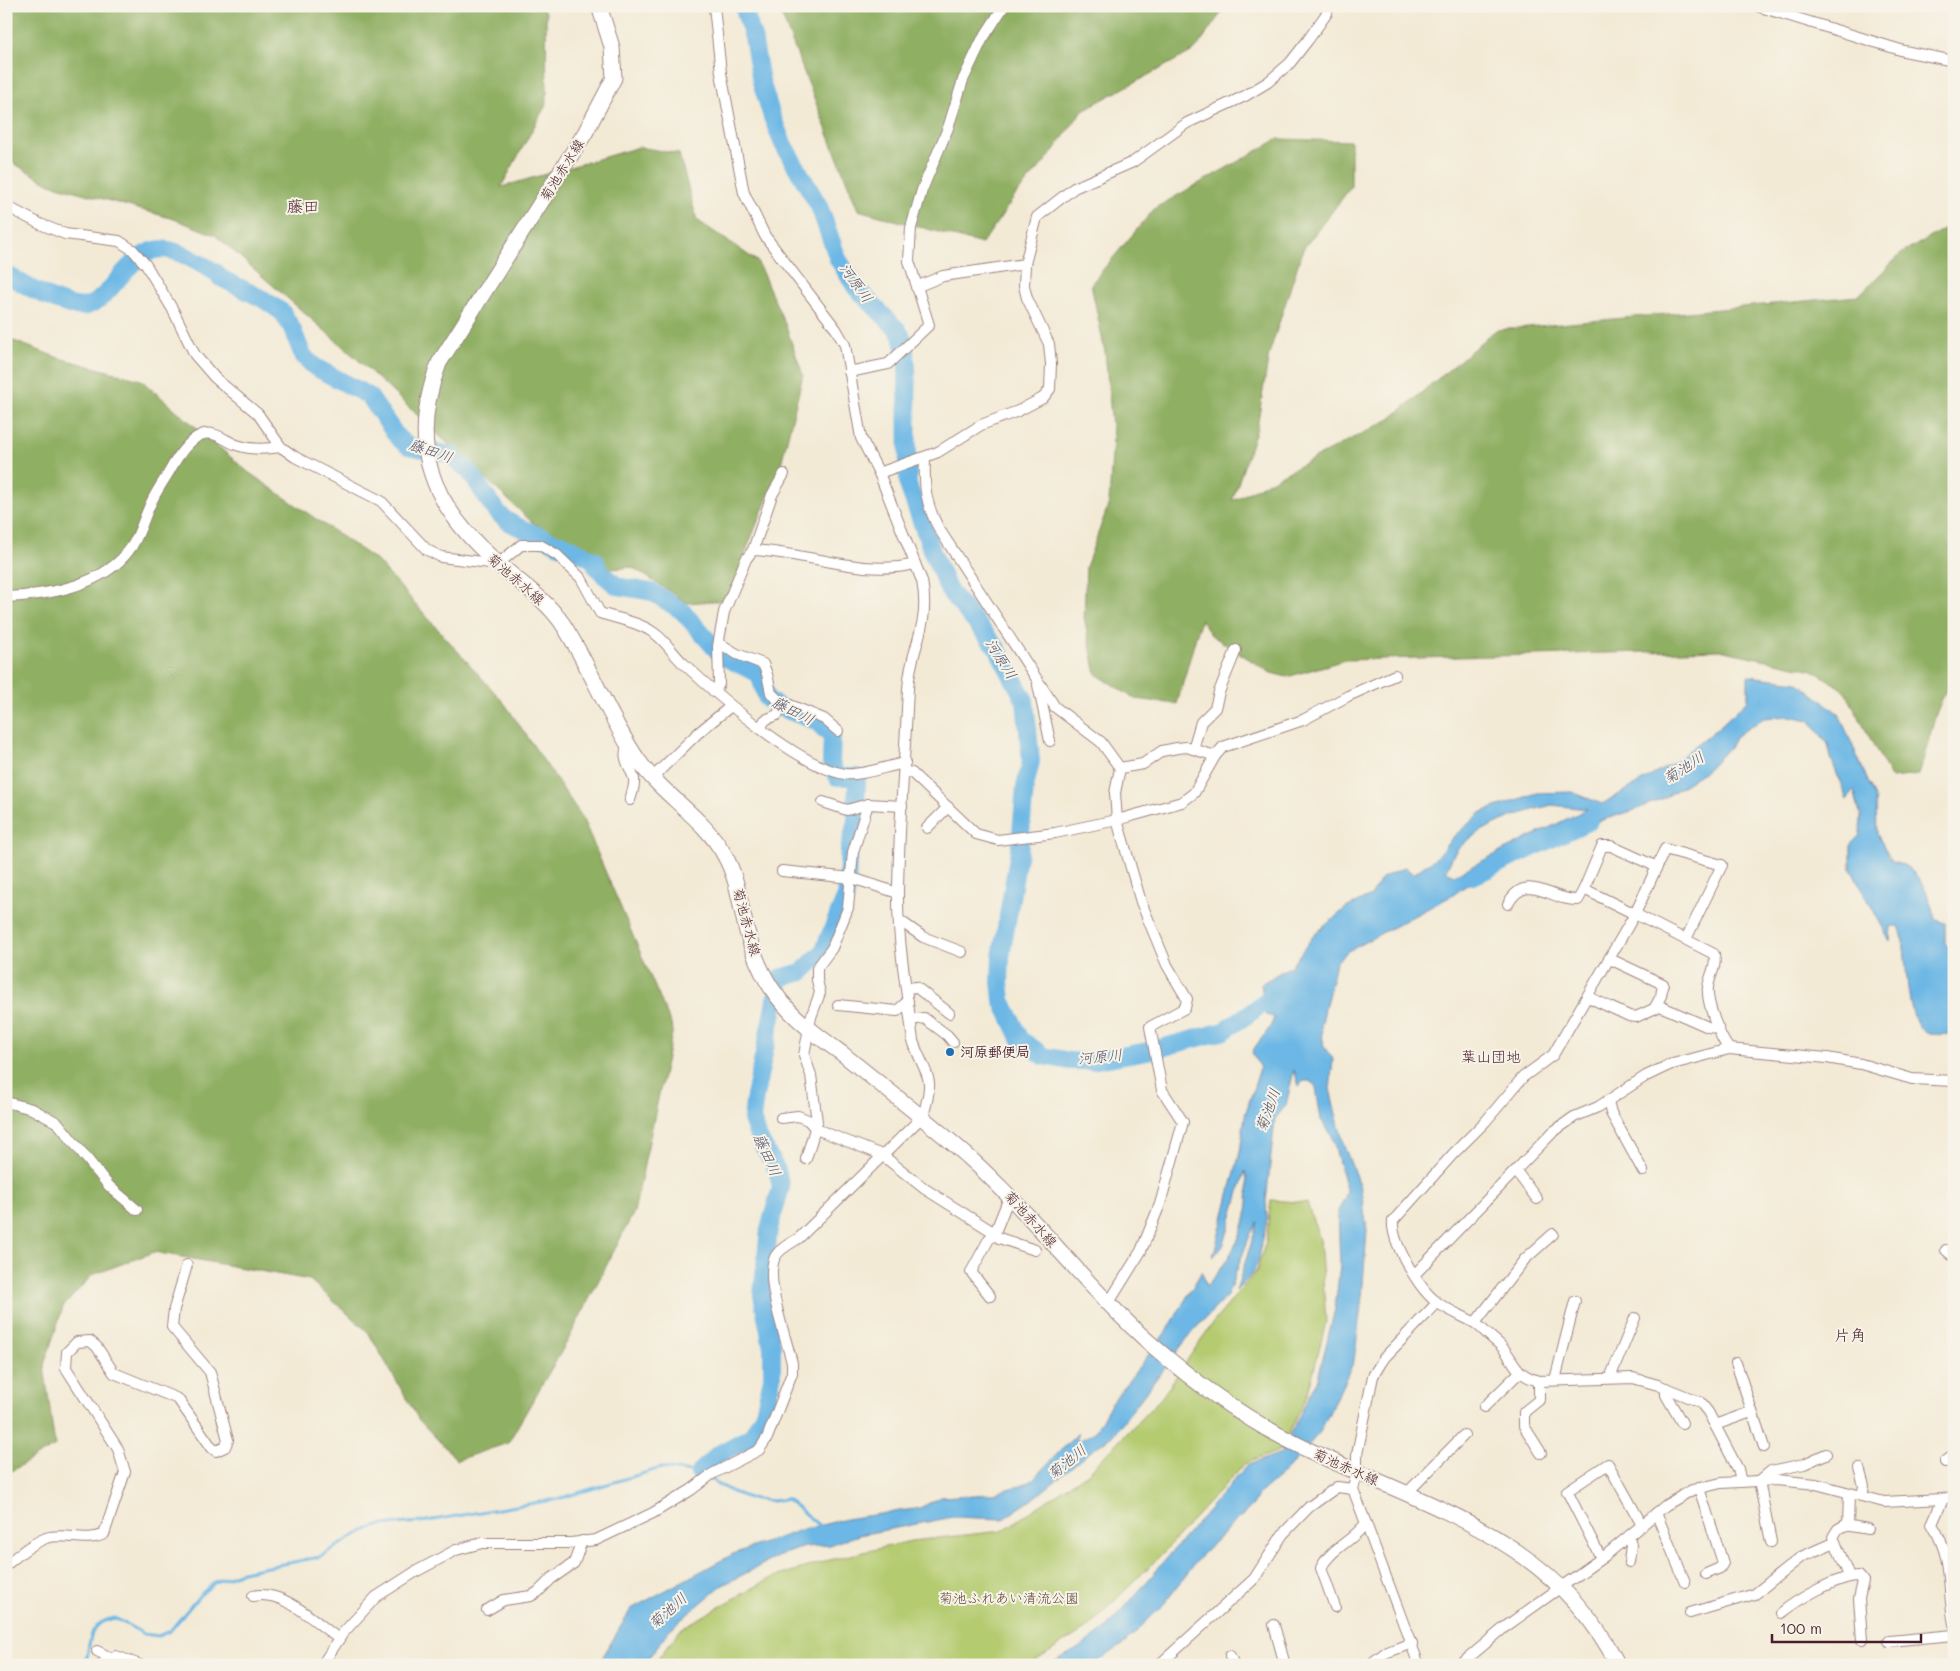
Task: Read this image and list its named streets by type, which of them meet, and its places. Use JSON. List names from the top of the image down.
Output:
{
  "streets": {
    "main road": ["菊池赤水線"]
  },
  "districts": ["藤田", "葉山団地", "片角"],
  "water": ["河原川", "藤田川", "菊池川"],
  "parks": ["菊池ふれあい清流公園"],
  "places": ["河原郵便局"],
  "scale_bar": "100 m"
}
